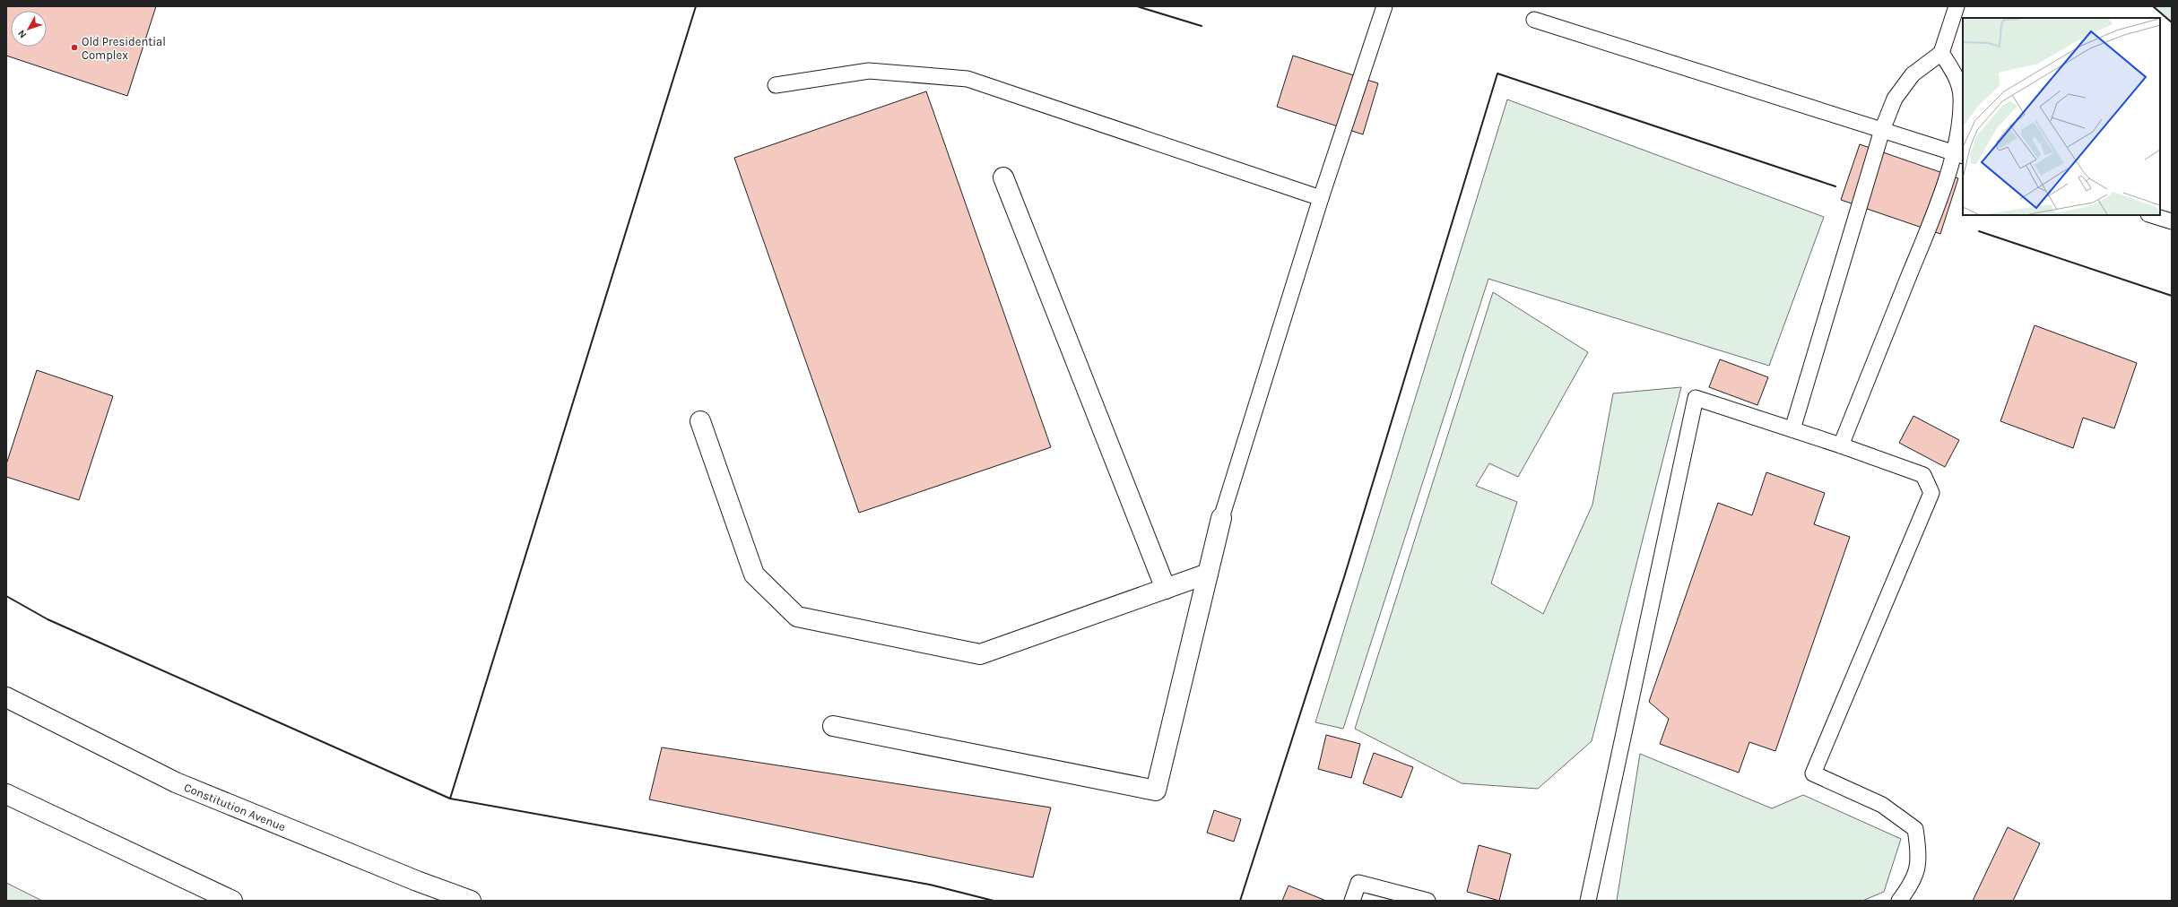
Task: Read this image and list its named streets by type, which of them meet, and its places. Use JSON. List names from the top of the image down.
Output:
{
  "streets": {
    "street": ["Constitution Avenue"]
  },
  "places": ["Old Presidential Complex"],
  "north": "bottom left"
}
